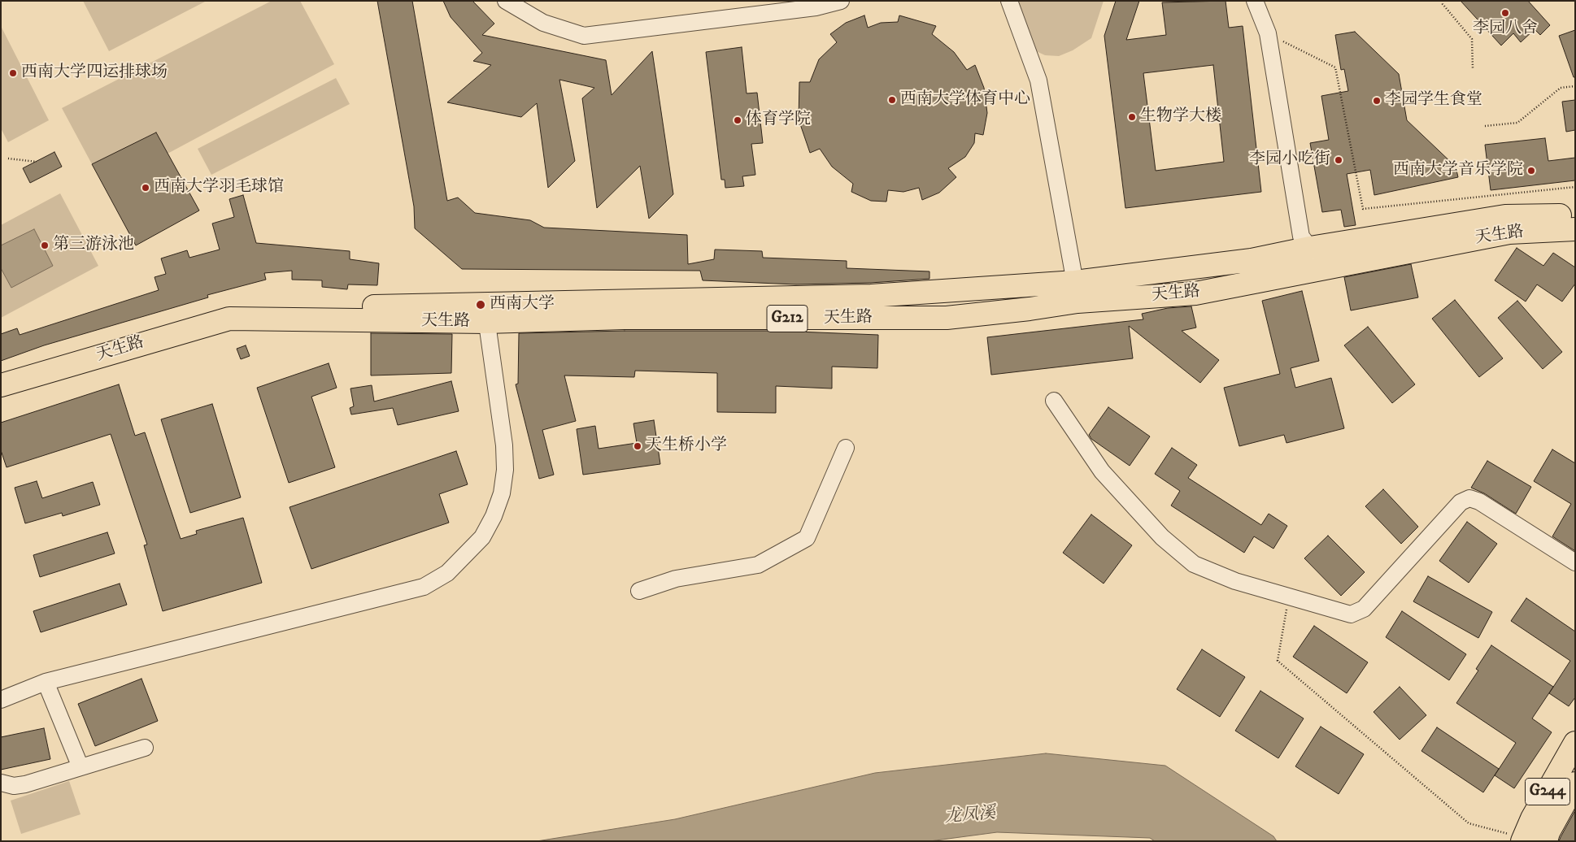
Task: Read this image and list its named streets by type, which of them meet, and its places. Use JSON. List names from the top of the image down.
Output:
{
  "streets": {
    "highway": ["天生路", "G212", "G244"]
  },
  "water": ["龙凤溪"],
  "places": [
    "李园八舍",
    "西南大学四运排球场",
    "西南大学体育中心",
    "李园学生食堂",
    "生物学大楼",
    "体育学院",
    "李园小吃街",
    "西南大学音乐学院",
    "西南大学羽毛球馆",
    "第三游泳池",
    "西南大学",
    "天生桥小学"
  ]
}
